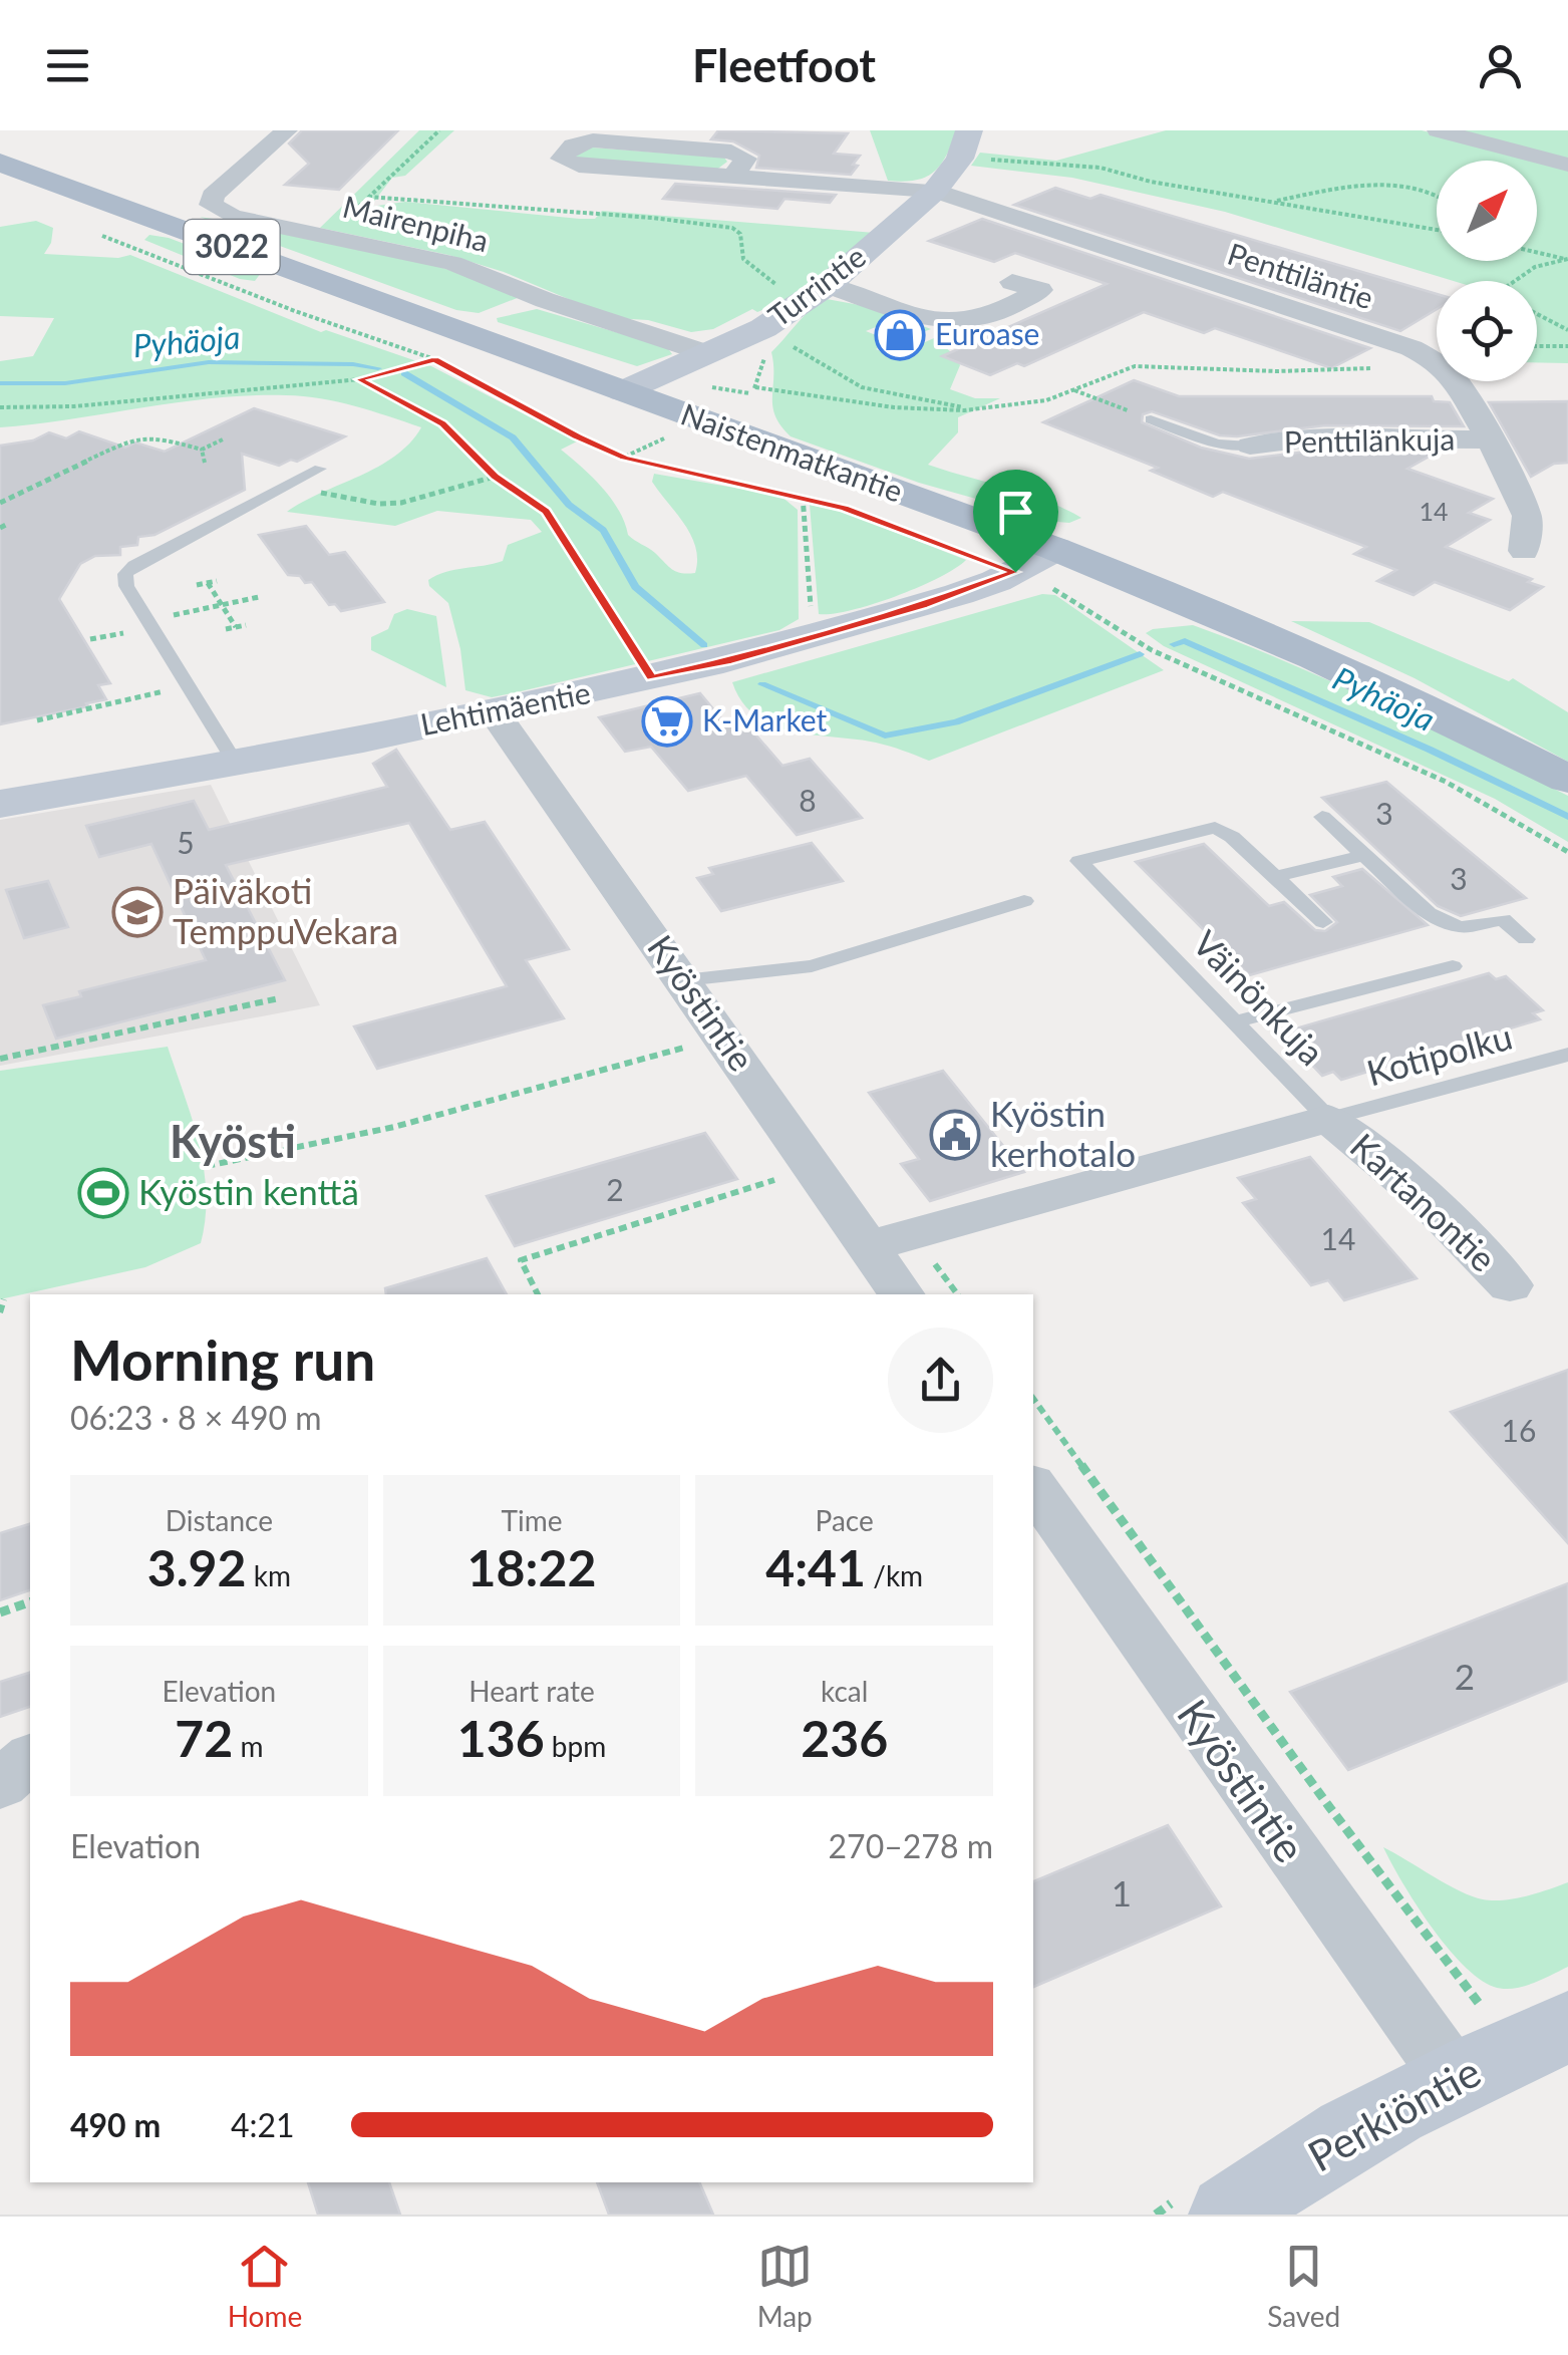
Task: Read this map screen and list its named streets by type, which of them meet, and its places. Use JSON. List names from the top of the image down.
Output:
{
  "streets": {
    "main road": ["3022", "Naistenmatkantie"],
    "street": [
      "Mairenpiha",
      "Penttiläntie",
      "Turrintie",
      "Penttilänkuja",
      "Lehtimäentie",
      "Kyöstintie",
      "Kartanontie",
      "Perkiöntie"
    ],
    "lane": ["Väinönkuja", "Kotipolku"]
  },
  "crossings": [
    ["Mairenpiha", "Turrintie"],
    ["Penttiläntie", "Turrintie"],
    ["Penttiläntie", "Penttilänkuja"],
    ["Turrintie", "Naistenmatkantie"],
    ["Naistenmatkantie", "Lehtimäentie"],
    ["Lehtimäentie", "Kyöstintie"],
    ["Väinönkuja", "Kotipolku"],
    ["Väinönkuja", "Kartanontie"],
    ["Kyöstintie", "Kartanontie"],
    ["Kyöstintie", "Perkiöntie"],
    ["Kotipolku", "Kartanontie"]
  ],
  "districts": ["Kyösti"],
  "water": ["Pyhäoja"],
  "places": {
    "shop": ["Euroase"],
    "supermarket": ["K-Market"],
    "school or university": ["Päiväkoti TemppuVekara"],
    "public building": ["Kyöstin kerhotalo"],
    "sports": ["Kyöstin kenttä"]
  },
  "house_numbers": [
    "14",
    "8",
    "3",
    "5",
    "3",
    "2",
    "14",
    "16",
    "2",
    "1"
  ],
  "north": "top right",
  "page": {
    "header": "Fleetfoot",
    "heading": ["Morning run", "06:23 · 8 × 490 m"],
    "stats": [
      ["Distance", "3.92 km"],
      ["Time", "18:22"],
      ["Pace", "4:41 /km"],
      ["Elevation", "72 m"],
      ["Heart rate", "136 bpm"],
      ["kcal", "236"]
    ],
    "chart": ["Elevation", "270–278 m"],
    "list": [
      {
        "name": "490 m",
        "note": "4:21"
      }
    ],
    "tabs": ["Home", "Map", "Saved"]
  }
}
